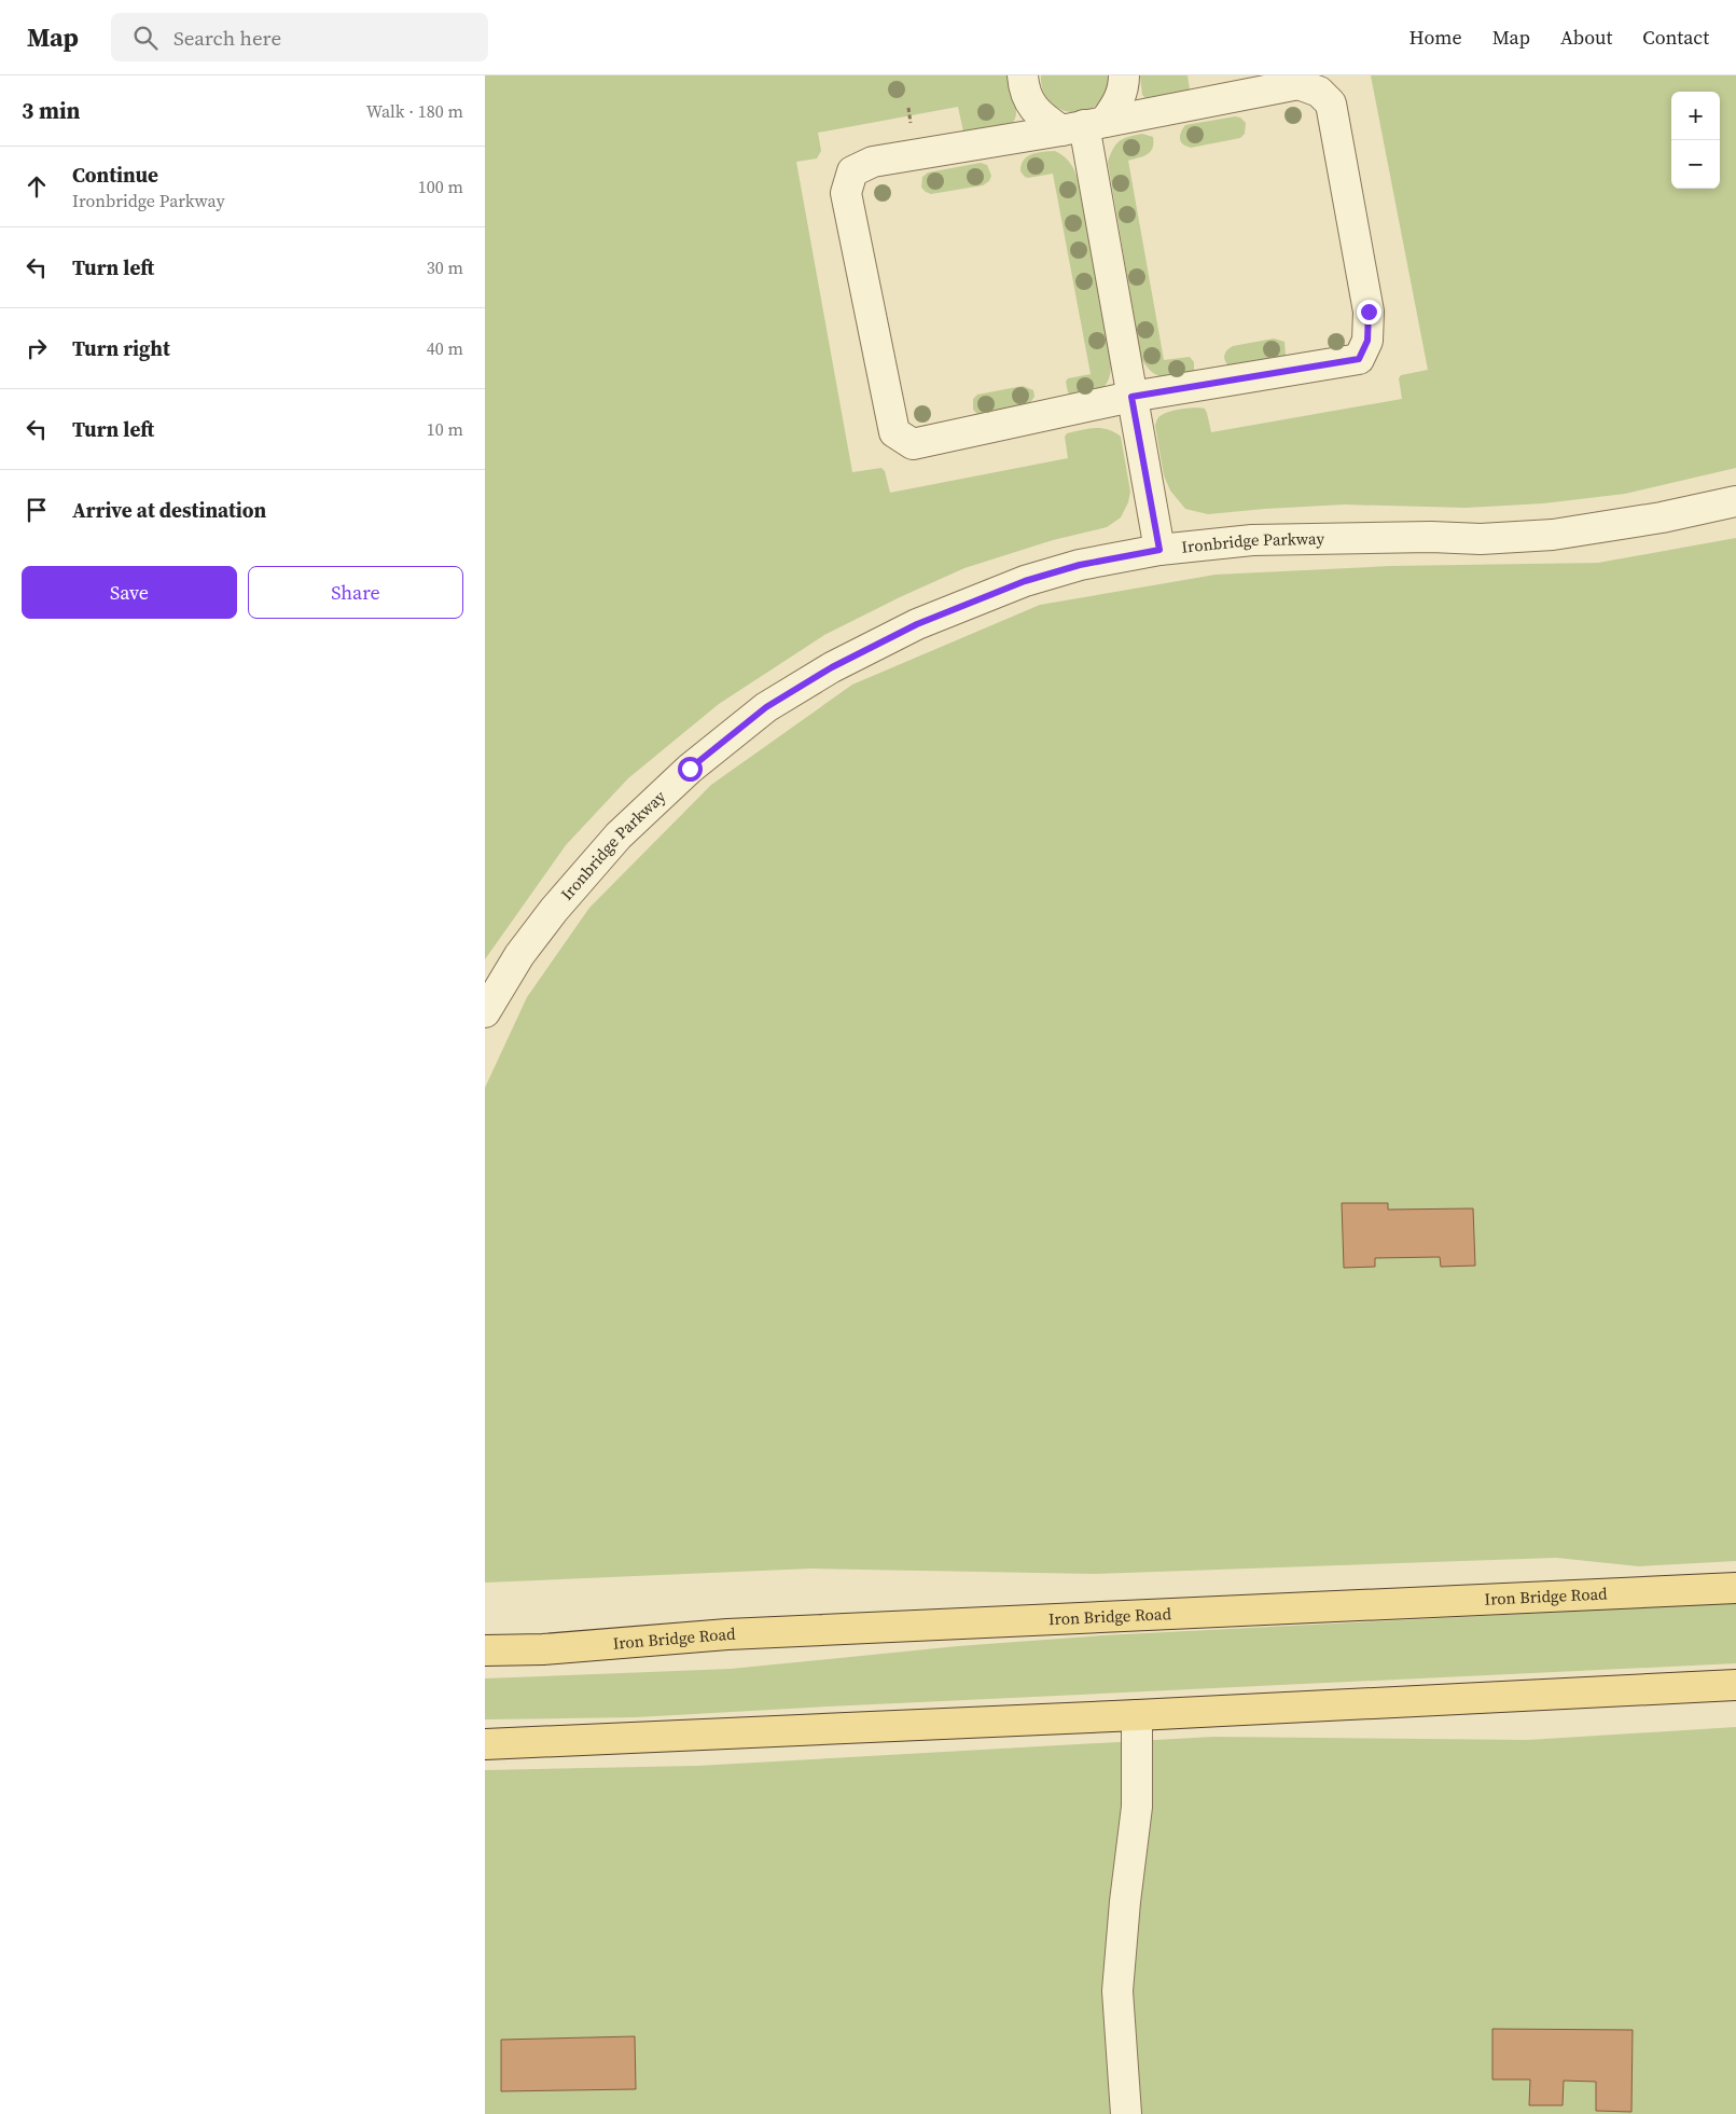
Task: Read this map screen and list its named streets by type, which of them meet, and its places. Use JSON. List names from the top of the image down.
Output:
{
  "streets": {
    "main road": ["Iron Bridge Road"],
    "street": ["Ironbridge Parkway"]
  },
  "page": {
    "header": "Map",
    "search": "Search here",
    "nav": [
      "Home",
      "Map",
      "About",
      "Contact"
    ],
    "heading": ["3 min", "Walk · 180 m"],
    "map_buttons": ["+", "−"],
    "list": [
      ["Continue", "Ironbridge Parkway", "100 m"],
      ["Turn left", "30 m"],
      ["Turn right", "40 m"],
      ["Turn left", "10 m"],
      "Arrive at destination"
    ],
    "buttons": ["Save", "Share"]
  }
}
